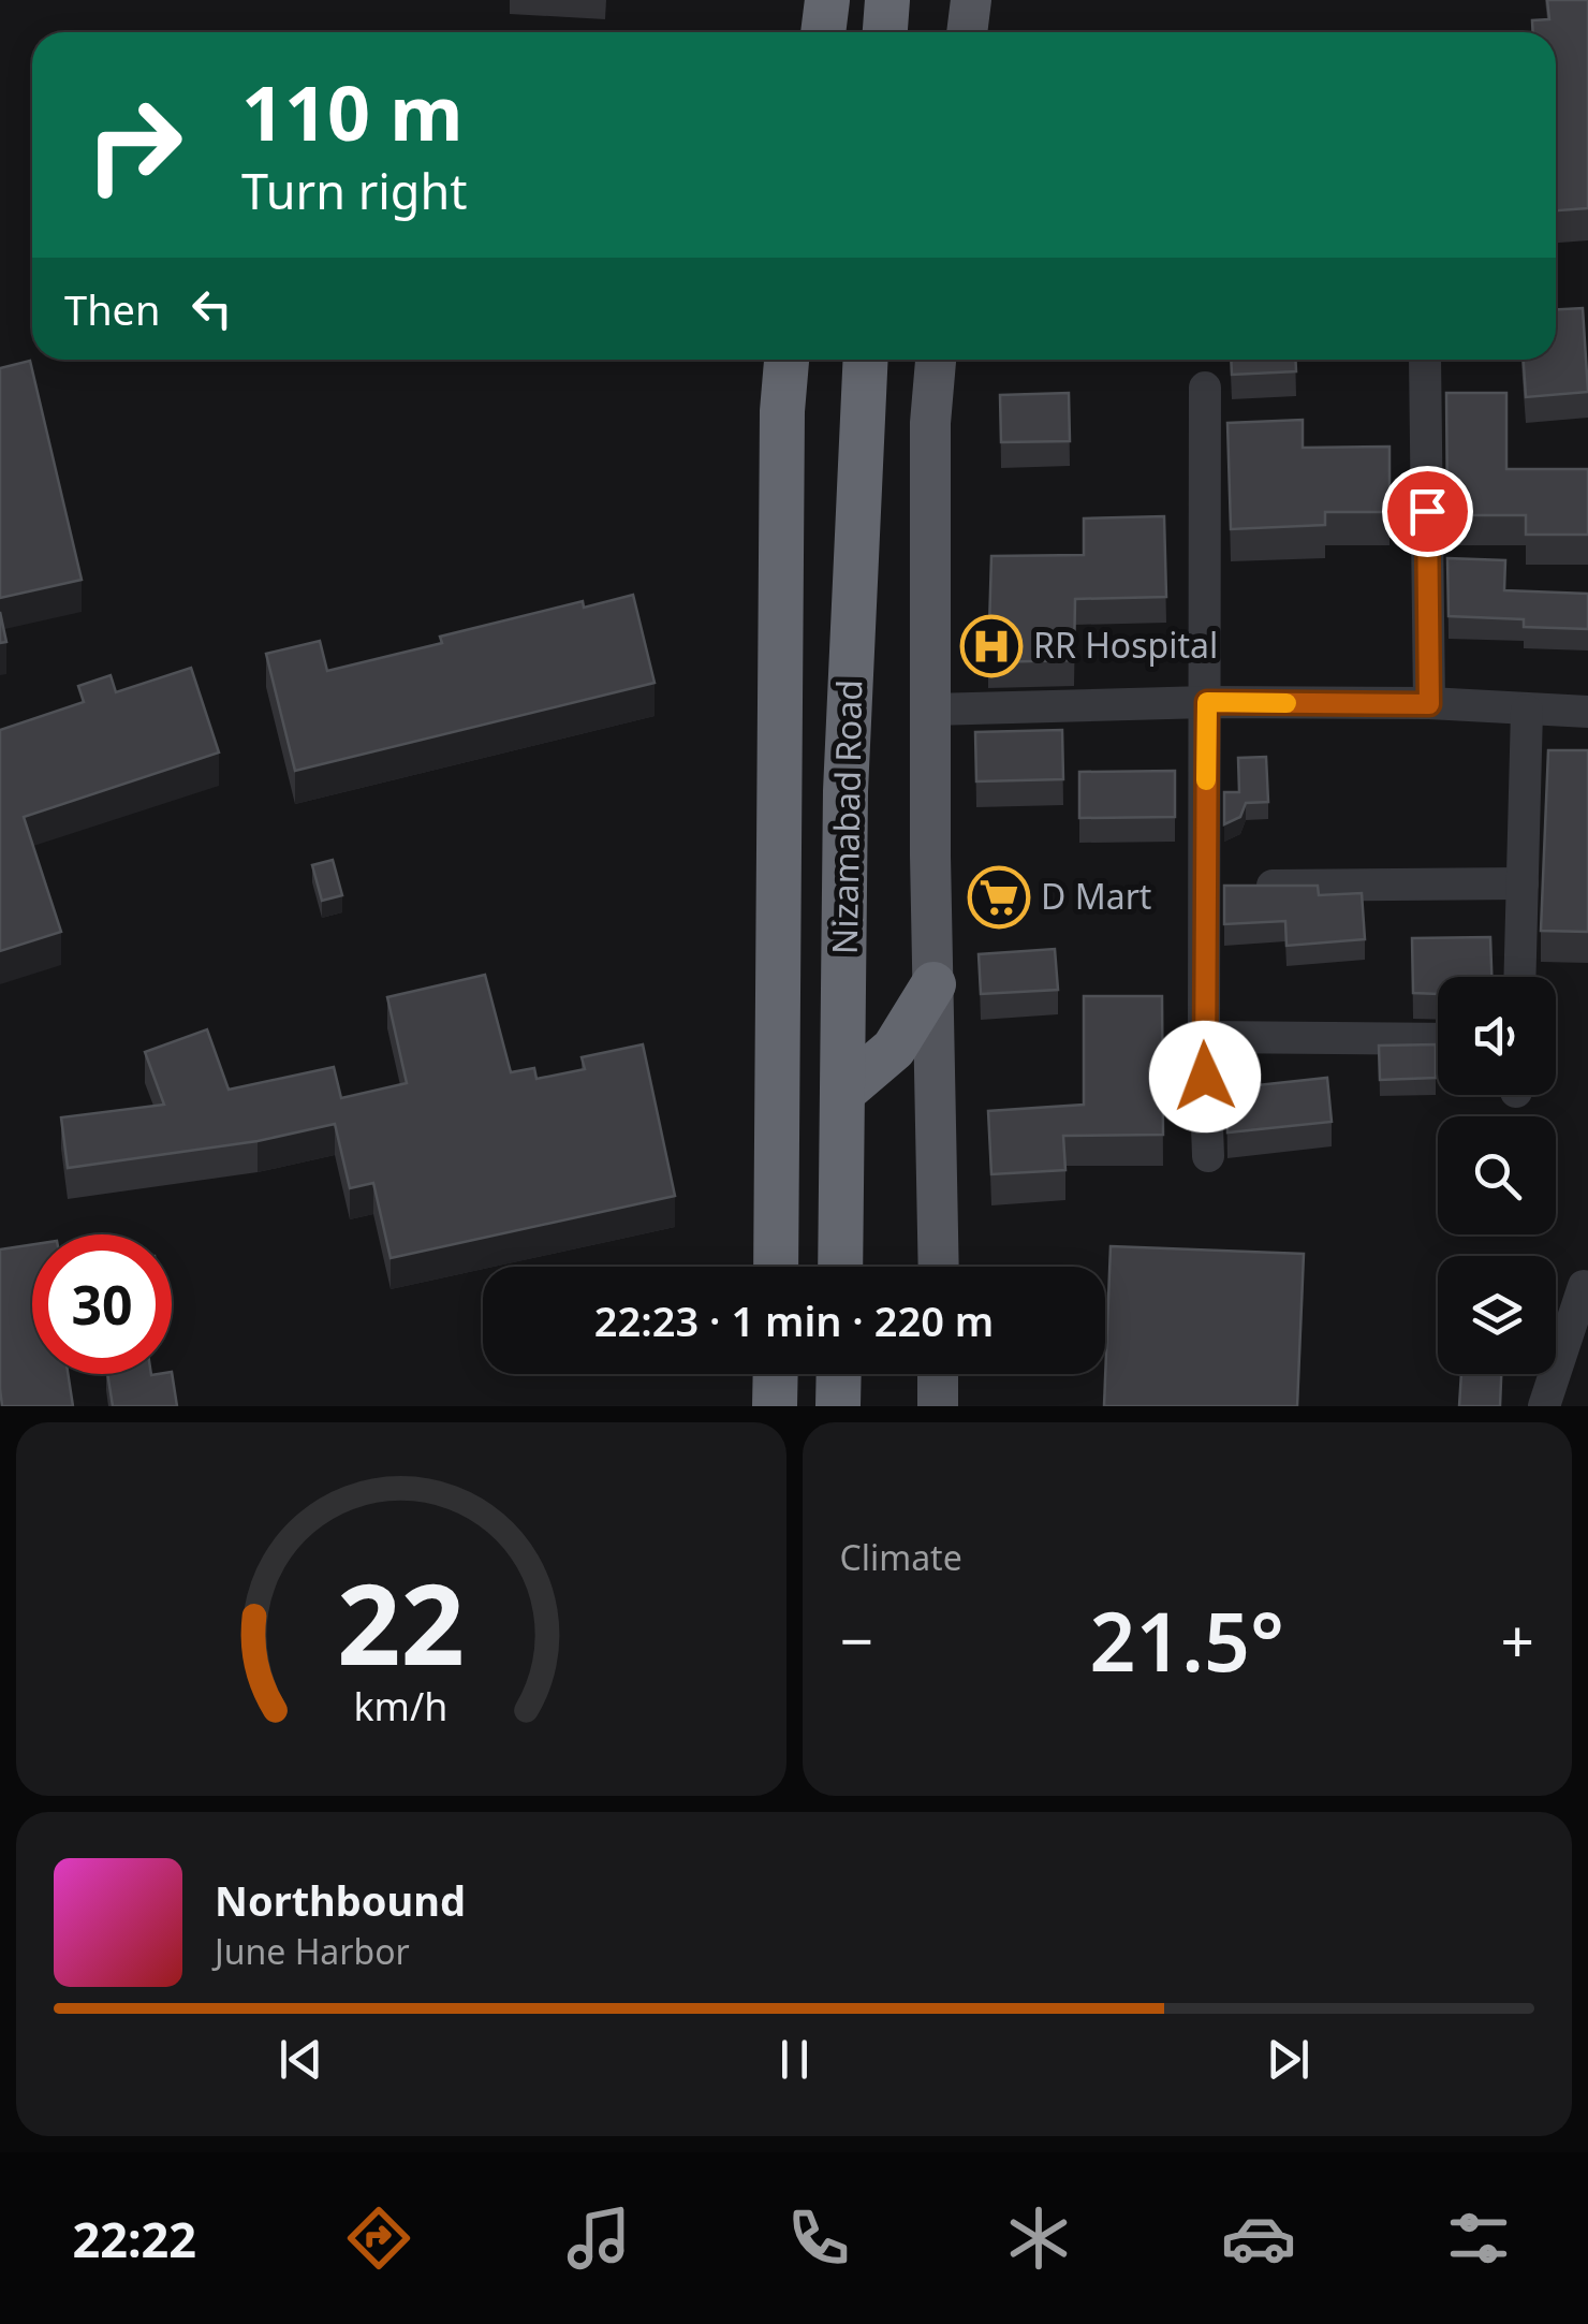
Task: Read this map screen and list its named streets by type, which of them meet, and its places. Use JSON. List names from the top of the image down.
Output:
{
  "streets": {
    "highway": ["Nizamabad Road"]
  },
  "places": {
    "hospital": ["RR Hospital"],
    "supermarket": ["D Mart"]
  },
  "page": {
    "turn": ["110 m", "Turn right"],
    "then": "Then",
    "limit": "30",
    "trip": "22:23 · 1 min · 220 m",
    "tile": "Climate",
    "heat": ["−", "21.5°", "+"],
    "song": ["Northbound", "June Harbor"],
    "tabs": "22:22",
    "gauge": ["22", "km/h"]
  }
}
